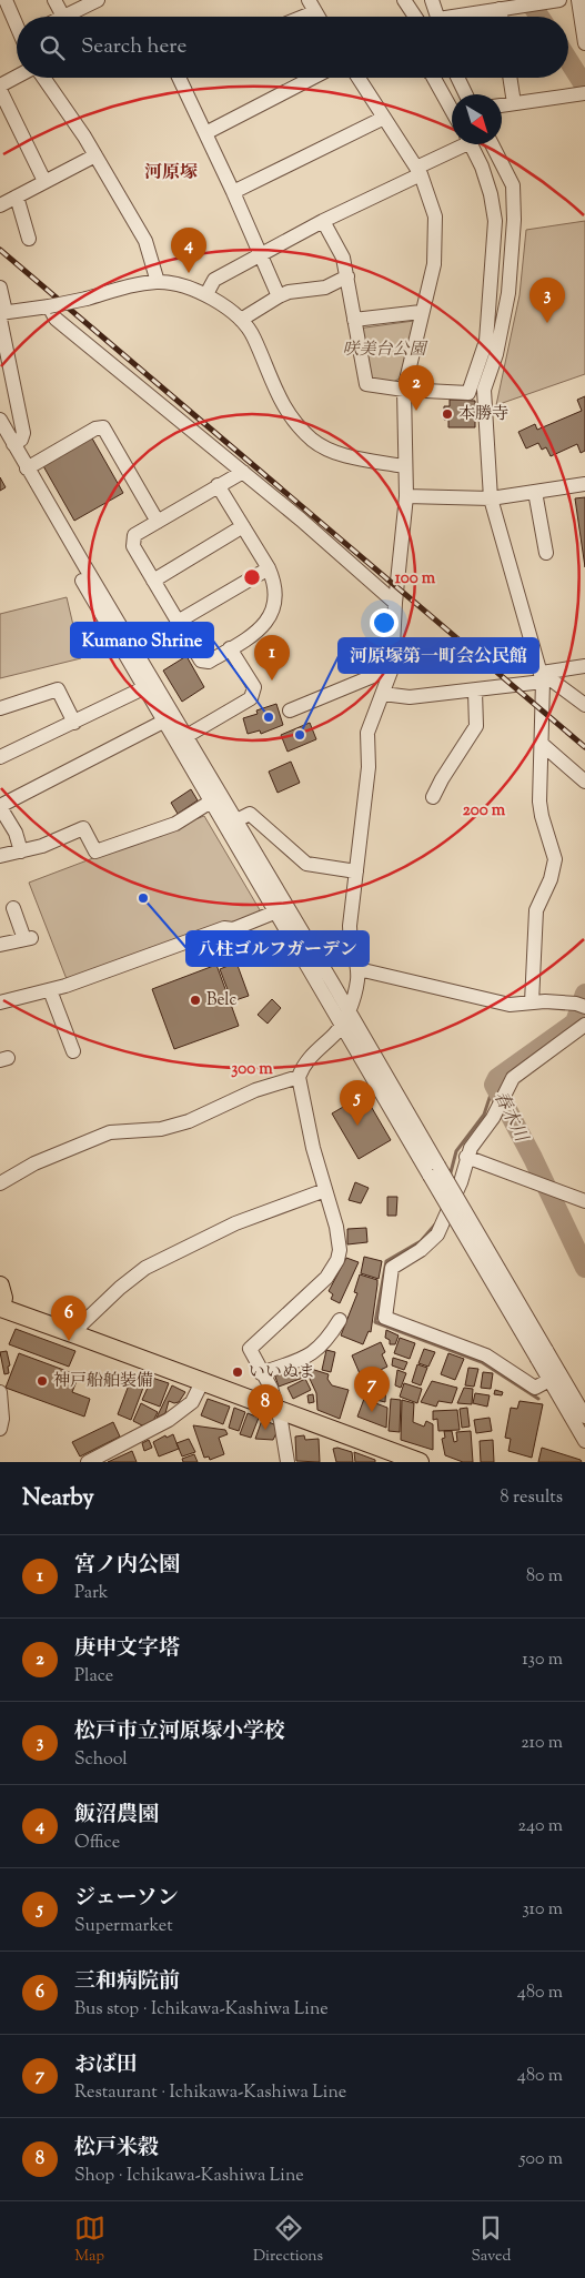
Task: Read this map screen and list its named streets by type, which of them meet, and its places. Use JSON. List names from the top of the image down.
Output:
{
  "districts": ["河原塚"],
  "water": ["春木川"],
  "parks": ["咲美台公園"],
  "places": [
    "本勝寺",
    "Kumano Shrine",
    "河原塚第一町会公民館",
    "八柱ゴルフガーデン",
    "Belc",
    "いいぬま",
    "神戸船舶装備"
  ],
  "north": "bottom right",
  "page": {
    "search": "Search here",
    "pins": [
      "4",
      "3",
      "2",
      "1",
      "5",
      "6",
      "7",
      "8"
    ],
    "heading": ["Nearby", "8 results"],
    "list": [
      {
        "mark": "1",
        "name": "宮ノ内公園",
        "note": "Park",
        "value": "80 m"
      },
      {
        "mark": "2",
        "name": "庚申文字塔",
        "note": "Place",
        "value": "130 m"
      },
      {
        "mark": "3",
        "name": "松戸市立河原塚小学校",
        "note": "School",
        "value": "210 m"
      },
      {
        "mark": "4",
        "name": "飯沼農園",
        "note": "Office",
        "value": "240 m"
      },
      {
        "mark": "5",
        "name": "ジェーソン",
        "note": "Supermarket",
        "value": "310 m"
      },
      {
        "mark": "6",
        "name": "三和病院前",
        "note": "Bus stop · Ichikawa-Kashiwa Line",
        "value": "480 m"
      },
      {
        "mark": "7",
        "name": "おば田",
        "note": "Restaurant · Ichikawa-Kashiwa Line",
        "value": "480 m"
      },
      {
        "mark": "8",
        "name": "松戸米穀",
        "note": "Shop · Ichikawa-Kashiwa Line",
        "value": "500 m"
      }
    ],
    "nav": ["Map", "Directions", "Saved"]
  },
  "rings": ["100 m", "200 m", "300 m"]
}
